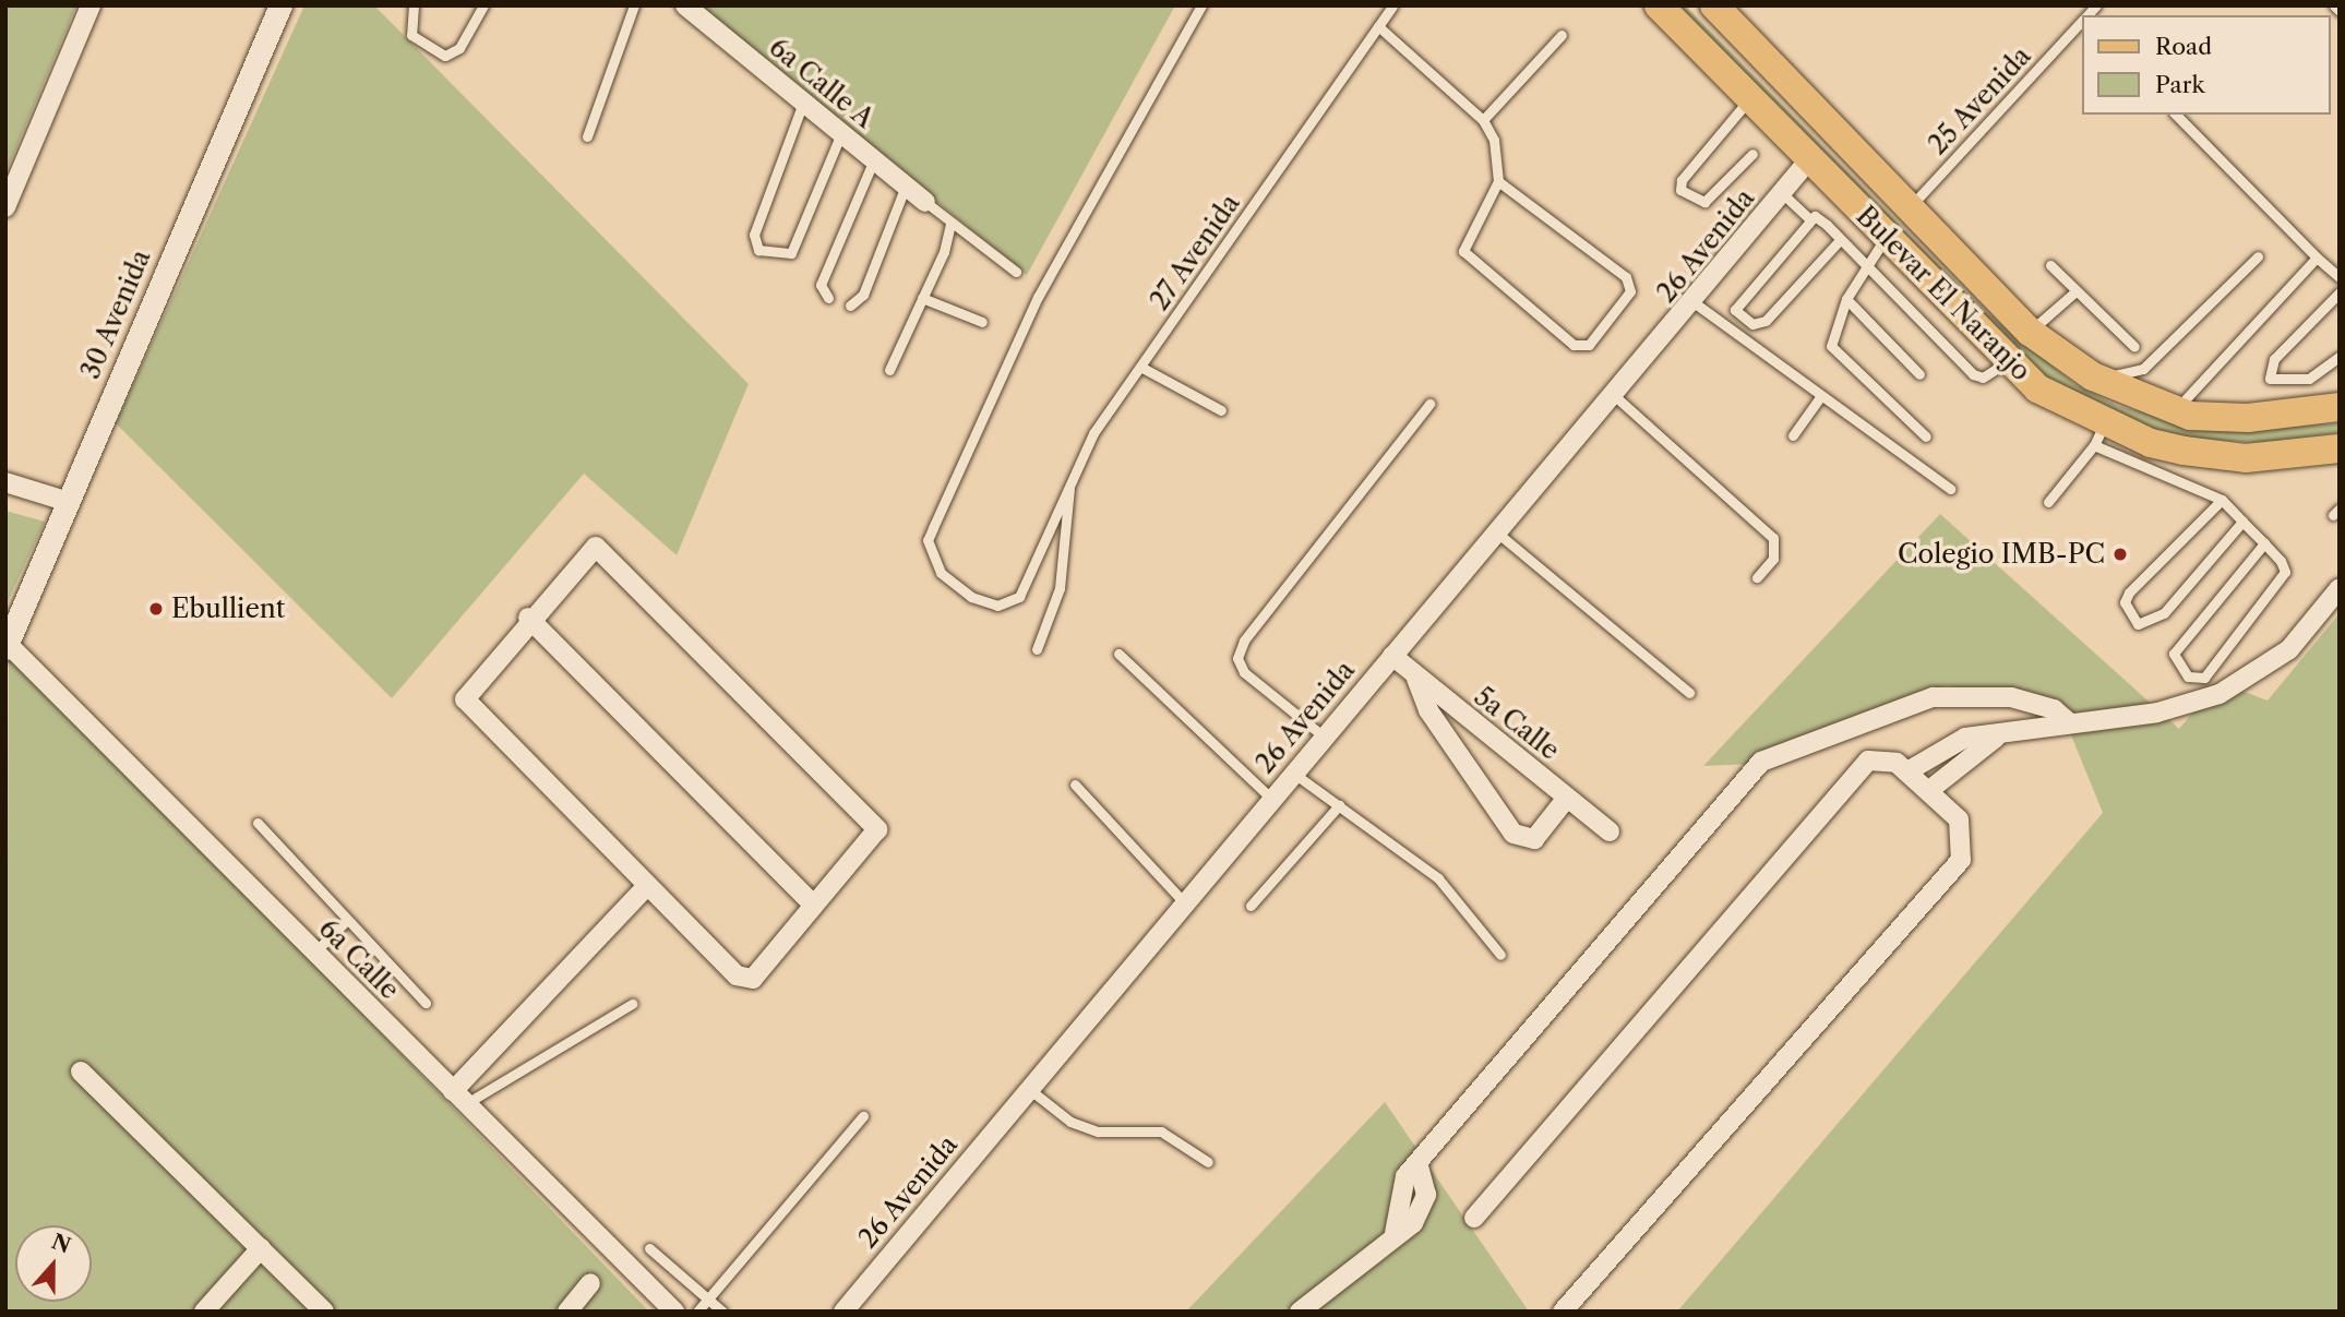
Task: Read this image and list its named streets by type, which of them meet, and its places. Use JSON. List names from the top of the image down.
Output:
{
  "streets": {
    "main road": ["Bulevar El Naranjo"],
    "street": [
      "6a Calle A",
      "26 Avenida",
      "30 Avenida",
      "5a Calle",
      "6a Calle"
    ],
    "lane": ["25 Avenida", "27 Avenida"]
  },
  "crossings": [
    ["25 Avenida", "Bulevar El Naranjo"],
    ["26 Avenida", "Bulevar El Naranjo"],
    ["26 Avenida", "5a Calle"],
    ["30 Avenida", "6a Calle"]
  ],
  "places": ["Colegio IMB-PC", "Ebullient"],
  "legend": ["Road", "Park"],
  "north": "top"
}
